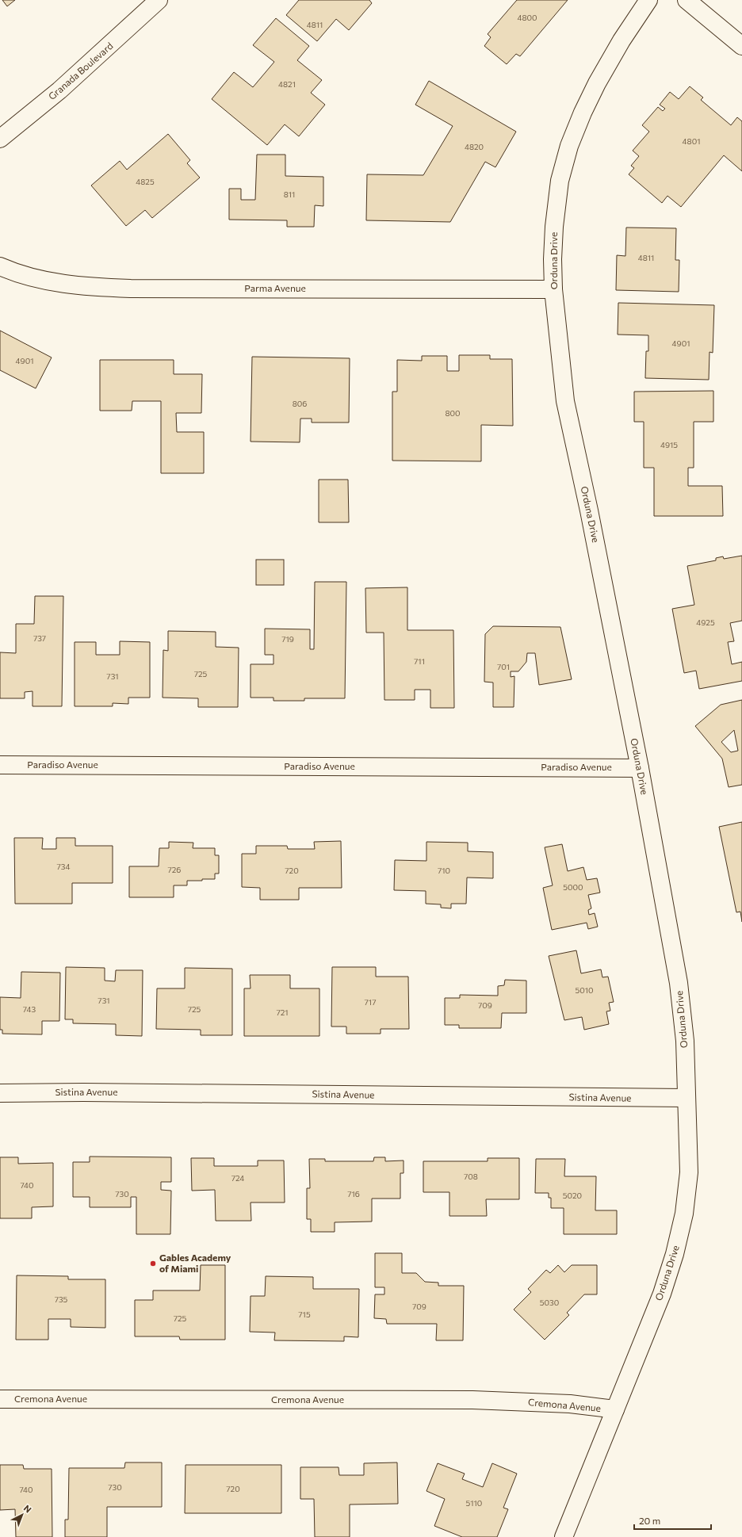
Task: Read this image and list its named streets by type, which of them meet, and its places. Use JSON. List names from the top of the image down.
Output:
{
  "streets": {
    "street": [
      "Granada Boulevard",
      "Orduna Drive",
      "Parma Avenue",
      "Paradiso Avenue",
      "Sistina Avenue",
      "Cremona Avenue"
    ]
  },
  "crossings": [
    ["Orduna Drive", "Parma Avenue"],
    ["Orduna Drive", "Paradiso Avenue"],
    ["Orduna Drive", "Sistina Avenue"],
    ["Orduna Drive", "Cremona Avenue"]
  ],
  "places": ["Gables Academy of Miami"],
  "house_numbers": [
    "4800",
    "4811",
    "4821",
    "4801",
    "4820",
    "4825",
    "811",
    "4811",
    "4901",
    "4901",
    "806",
    "800",
    "4915",
    "4925",
    "737",
    "719",
    "711",
    "701",
    "725",
    "731",
    "734",
    "726",
    "720",
    "710",
    "5000",
    "5010",
    "731",
    "717",
    "709",
    "743",
    "725",
    "721",
    "708",
    "724",
    "740",
    "730",
    "716",
    "5020",
    "735",
    "5030",
    "709",
    "715",
    "725",
    "730",
    "720",
    "740",
    "5110"
  ],
  "scale_bar": "20 m",
  "north": "top right"
}
